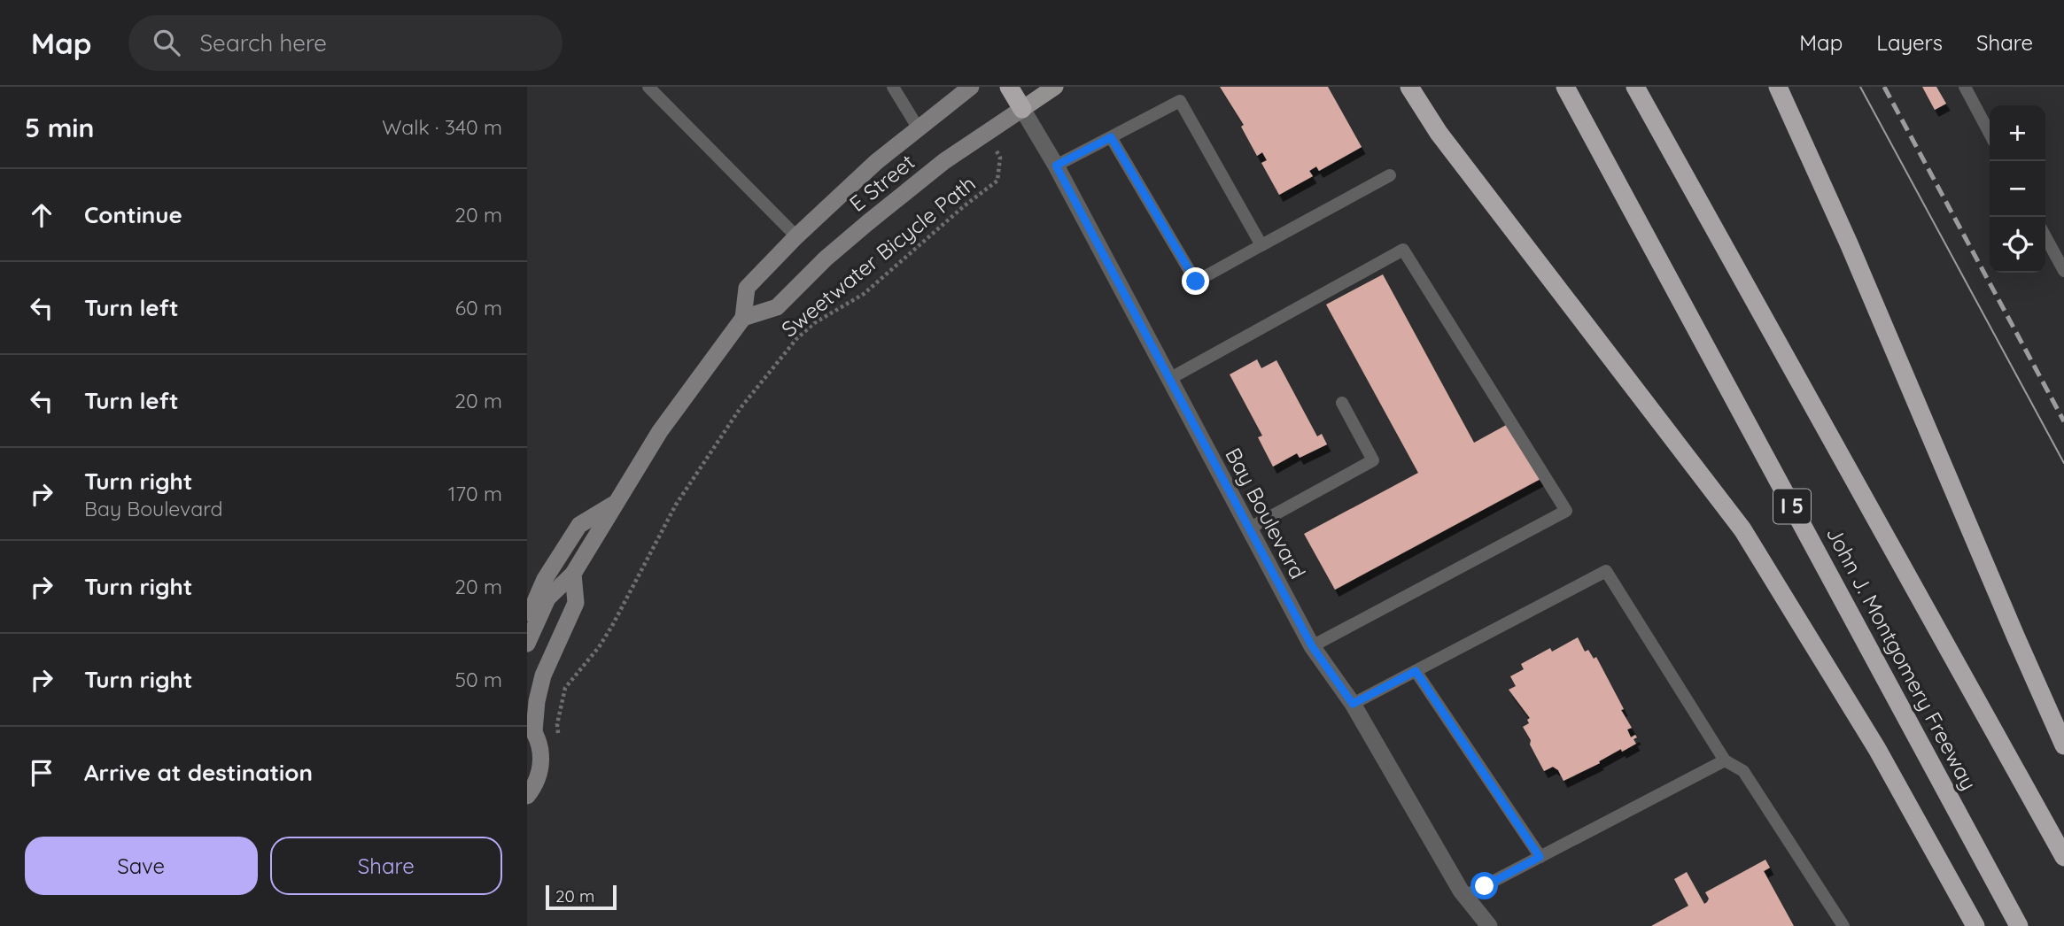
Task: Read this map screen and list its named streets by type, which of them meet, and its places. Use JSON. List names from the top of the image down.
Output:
{
  "streets": {
    "highway": ["I 5", "John J. Montgomery Freeway"],
    "main road": ["E Street"],
    "street": ["Bay Boulevard"],
    "path": ["Sweetwater Bicycle Path"]
  },
  "crossings": [
    ["E Street", "Bay Boulevard"]
  ],
  "scale_bar": "20 m",
  "page": {
    "header": "Map",
    "search": "Search here",
    "nav": ["Map", "Layers", "Share"],
    "heading": ["5 min", "Walk · 340 m"],
    "map_buttons": ["+", "−"],
    "list": [
      ["Continue", "20 m"],
      ["Turn left", "60 m"],
      ["Turn left", "20 m"],
      ["Turn right", "Bay Boulevard", "170 m"],
      ["Turn right", "20 m"],
      ["Turn right", "50 m"],
      "Arrive at destination"
    ],
    "buttons": ["Save", "Share"],
    "scale": "20 m"
  }
}
